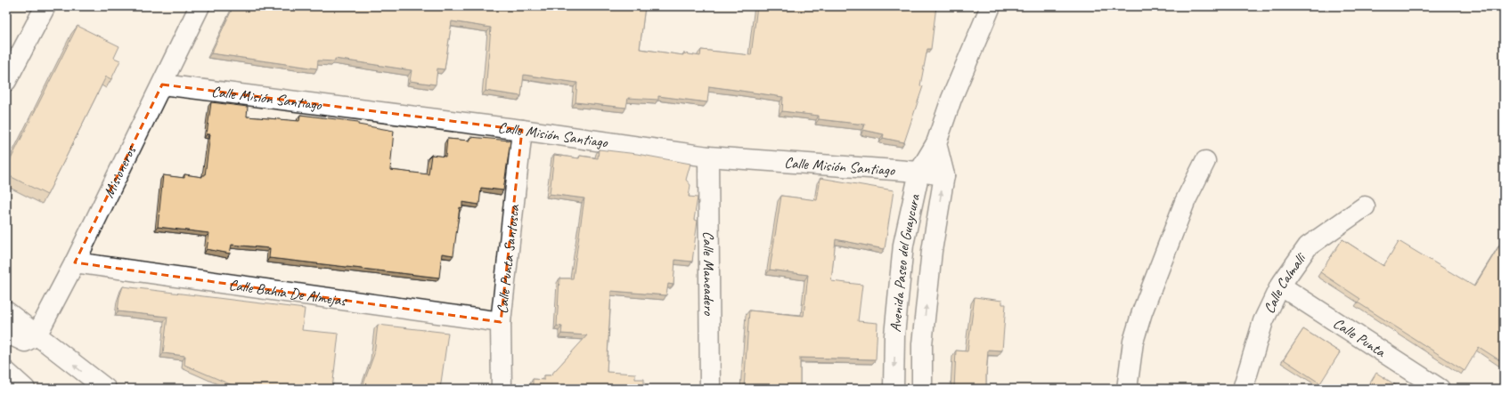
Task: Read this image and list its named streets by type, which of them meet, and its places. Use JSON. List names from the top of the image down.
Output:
{
  "streets": {
    "street": [
      "Calle Misión Santiago",
      "Misioneros",
      "Calle Punta Santosca",
      "Avenida Paseo del Guaycura",
      "Calle Maneadero",
      "Calle Calmalli",
      "Calle Bahía De Almejas",
      "Calle Punta"
    ]
  },
  "crossings": [
    ["Calle Misión Santiago", "Misioneros"],
    ["Calle Misión Santiago", "Calle Punta Santosca"],
    ["Calle Misión Santiago", "Avenida Paseo del Guaycura"],
    ["Calle Misión Santiago", "Calle Maneadero"],
    ["Misioneros", "Calle Bahía De Almejas"],
    ["Calle Punta Santosca", "Calle Bahía De Almejas"],
    ["Calle Calmalli", "Calle Punta"]
  ]
}
